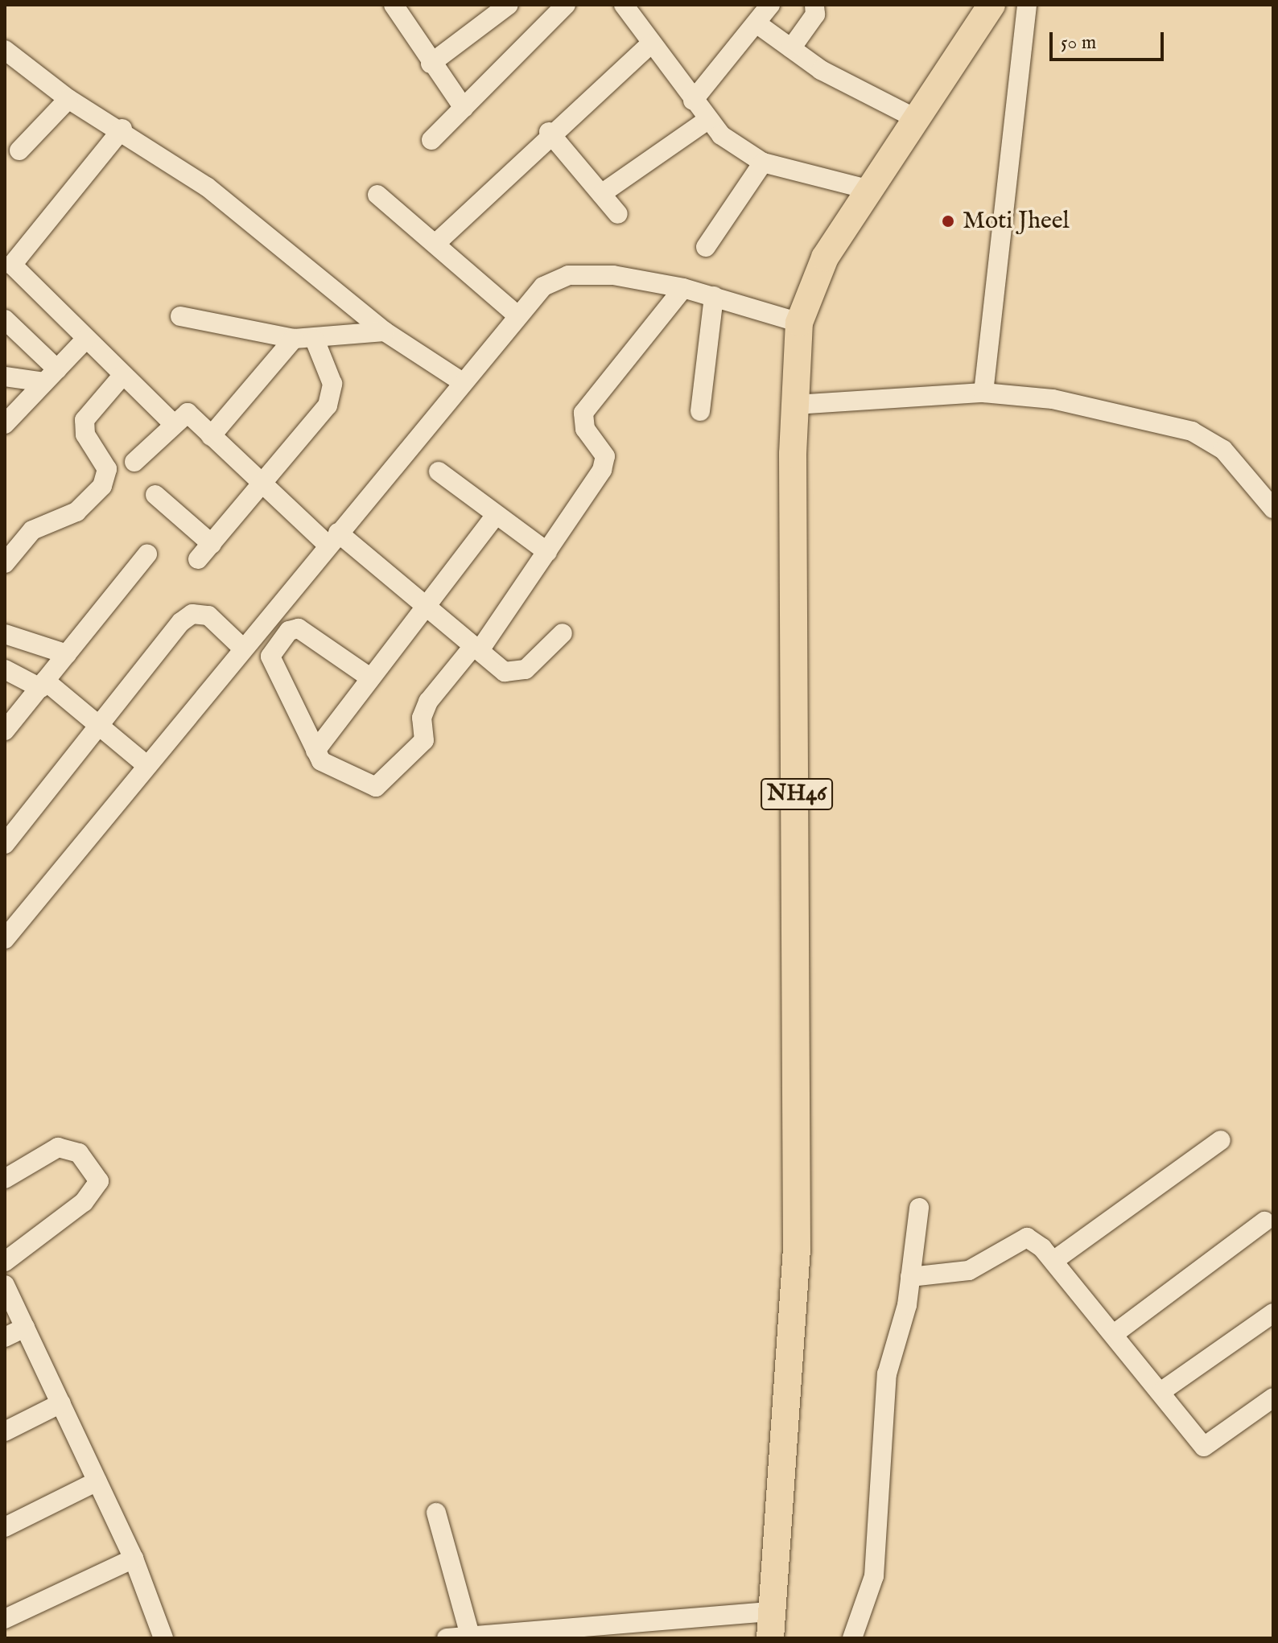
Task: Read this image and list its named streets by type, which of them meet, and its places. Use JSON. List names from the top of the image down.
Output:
{
  "streets": {
    "highway": ["NH46"]
  },
  "places": ["Moti Jheel"],
  "scale_bar": "50 m"
}
